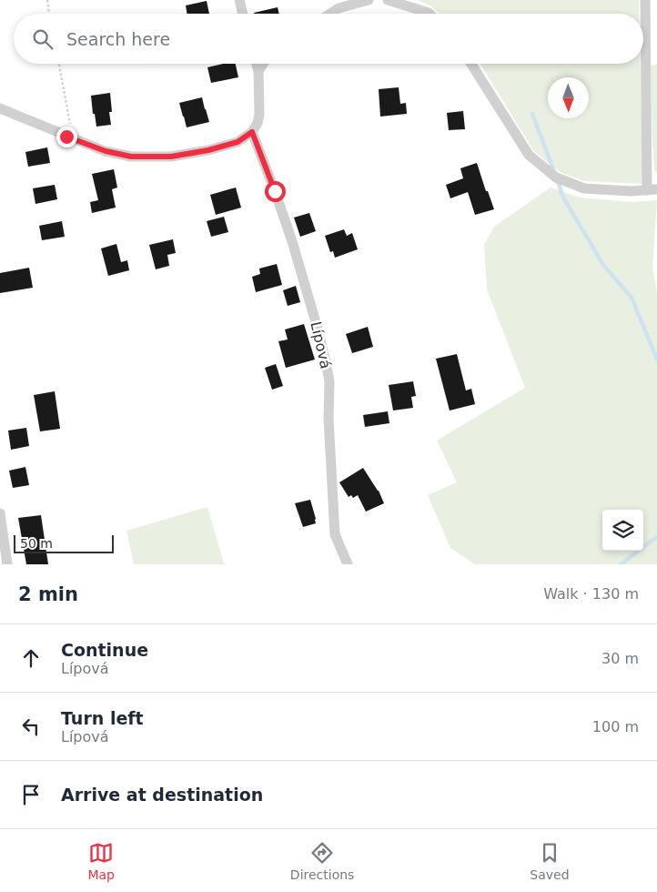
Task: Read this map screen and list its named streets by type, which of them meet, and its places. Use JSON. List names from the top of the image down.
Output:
{
  "streets": {
    "street": ["Lípová"]
  },
  "scale_bar": "50 m",
  "north": "bottom",
  "page": {
    "search": "Search here",
    "scale": "50 m",
    "heading": ["2 min", "Walk · 130 m"],
    "list": [
      ["Continue", "Lípová", "30 m"],
      ["Turn left", "Lípová", "100 m"],
      "Arrive at destination"
    ],
    "nav": ["Map", "Directions", "Saved"]
  }
}
